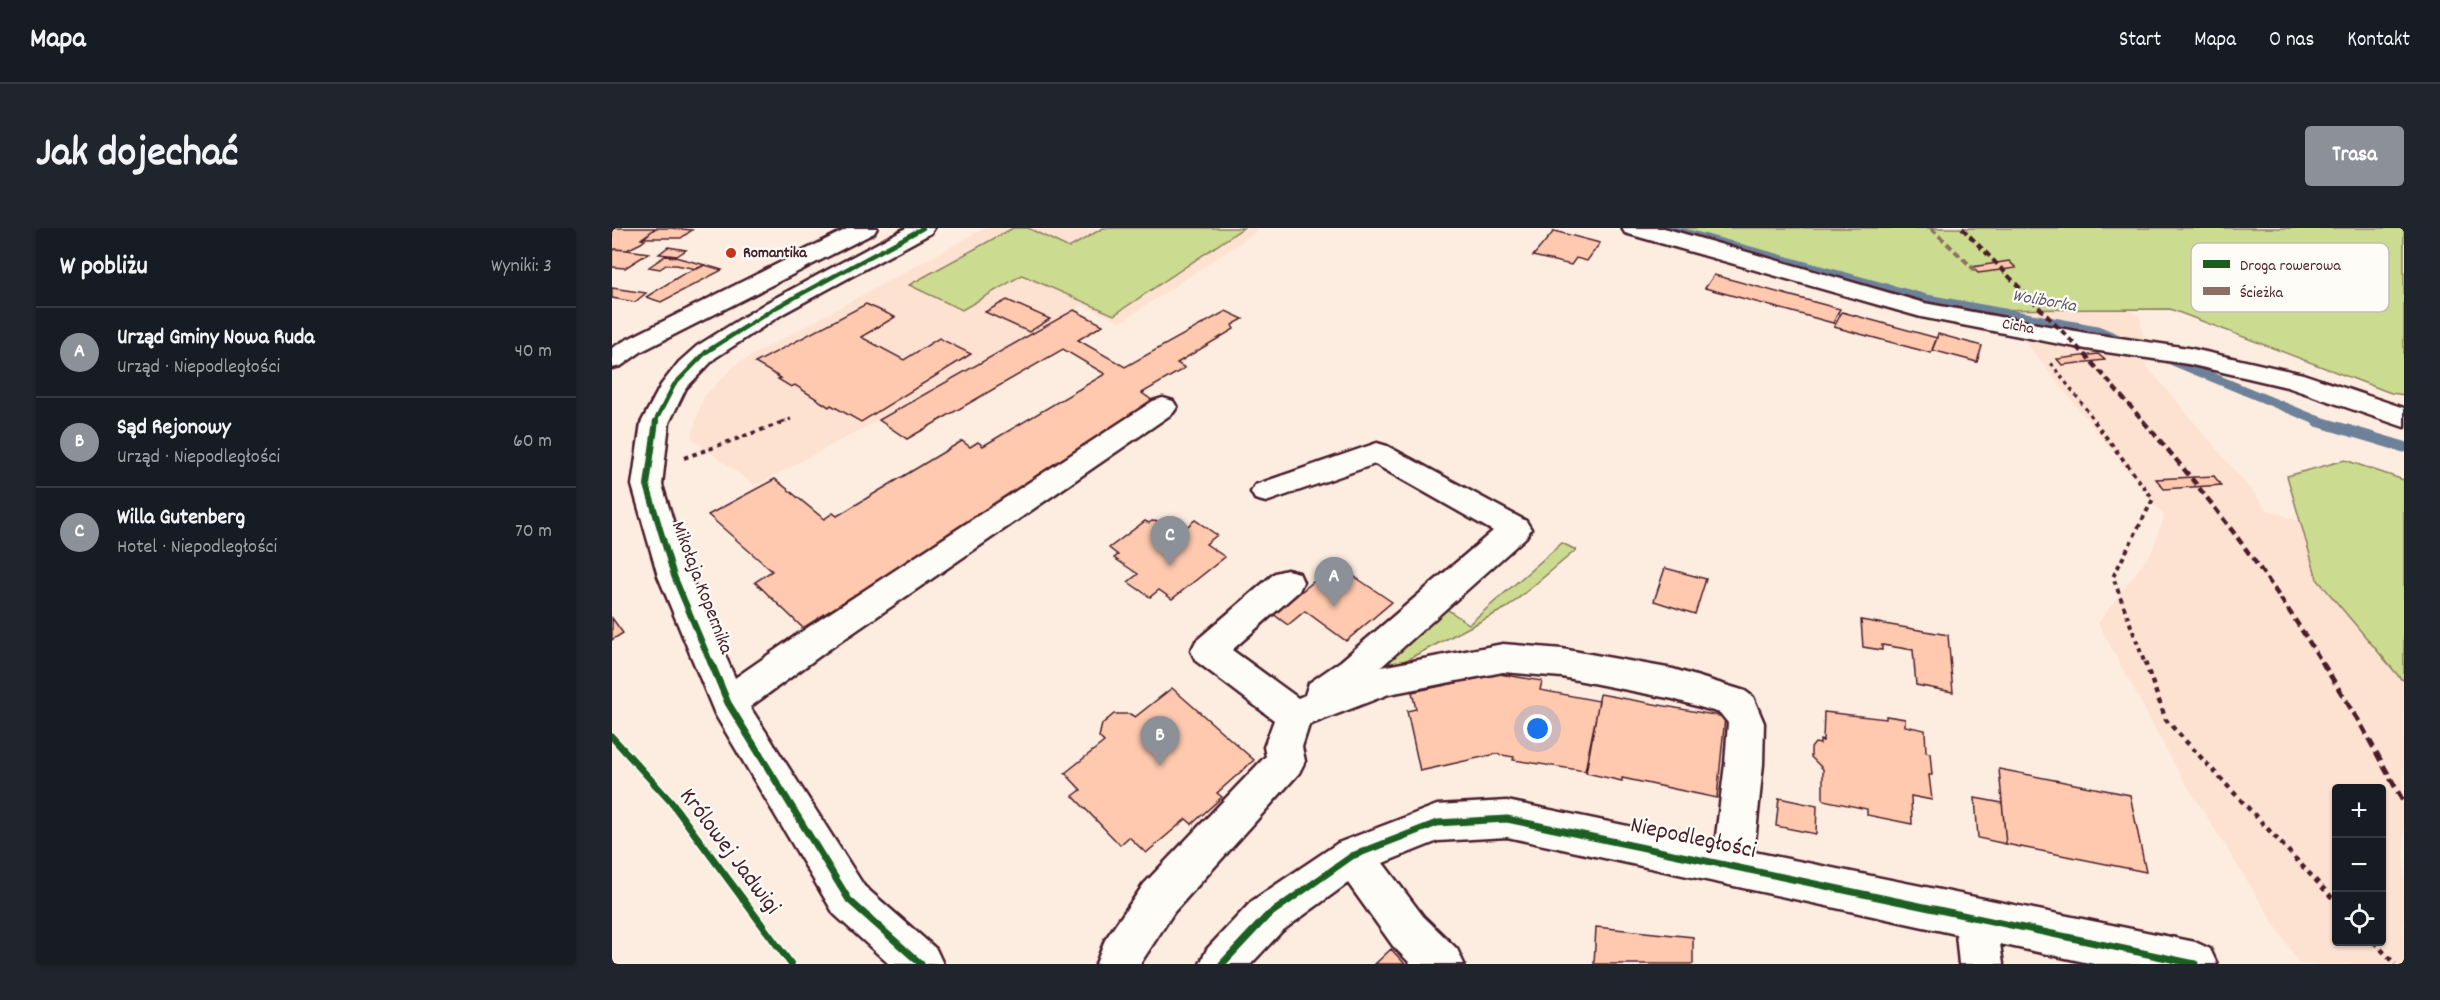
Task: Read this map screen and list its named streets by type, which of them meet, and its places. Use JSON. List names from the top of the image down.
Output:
{
  "streets": {
    "street": ["Cicha", "Mikołaja Kopernika", "Niepodległości"],
    "cycle path": ["Królowej Jadwigi"]
  },
  "water": ["Woliborka"],
  "places": ["Romantika"],
  "legend": ["Droga rowerowa", "Ścieżka"],
  "page": {
    "header": "Mapa",
    "nav": [
      "Start",
      "Mapa",
      "O nas",
      "Kontakt"
    ],
    "title": "Jak dojechać",
    "buttons": "Trasa",
    "heading": ["W pobliżu", "Wyniki: 3"],
    "list": [
      {
        "mark": "A",
        "name": "Urząd Gminy Nowa Ruda",
        "note": "Urząd · Niepodległości",
        "value": "40 m"
      },
      {
        "mark": "B",
        "name": "Sąd Rejonowy",
        "note": "Urząd · Niepodległości",
        "value": "60 m"
      },
      {
        "mark": "C",
        "name": "Willa Gutenberg",
        "note": "Hotel · Niepodległości",
        "value": "70 m"
      }
    ],
    "pins": ["C", "A", "B"],
    "map_buttons": ["+", "−"]
  }
}
